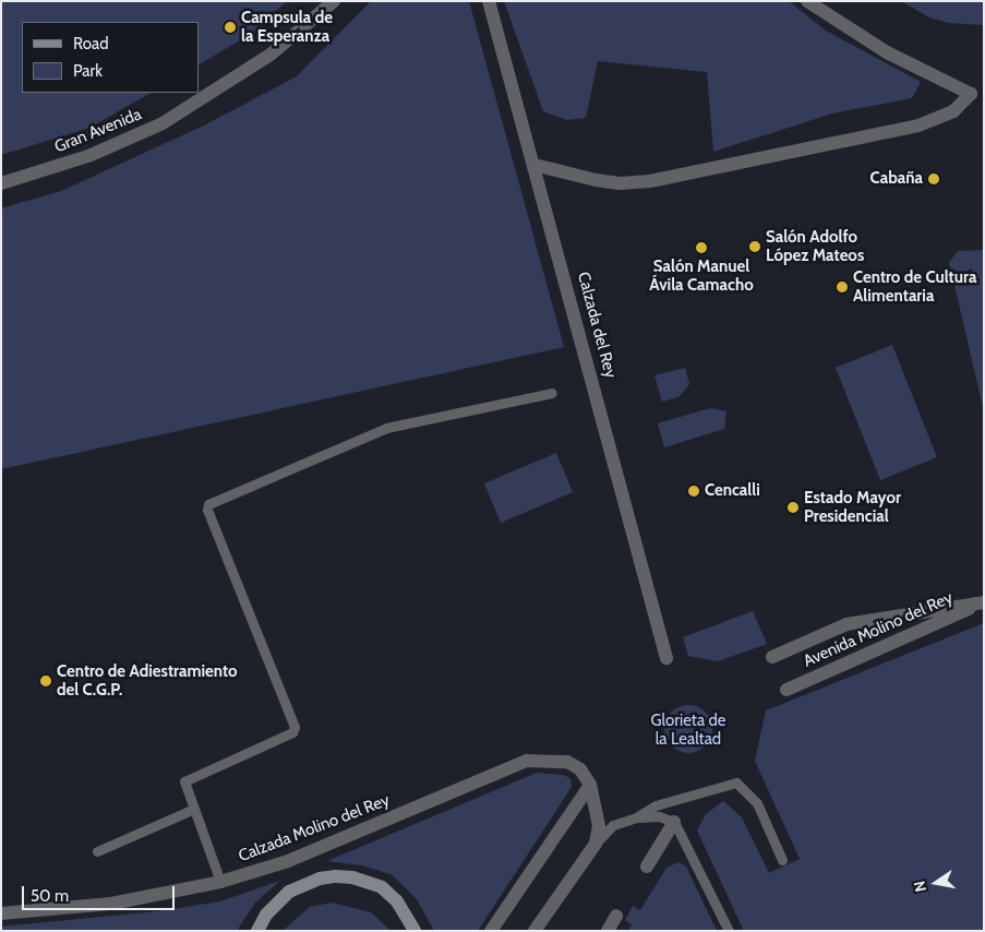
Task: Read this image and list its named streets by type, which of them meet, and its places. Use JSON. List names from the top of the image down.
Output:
{
  "streets": {
    "street": [
      "Gran Avenida",
      "Calzada del Rey",
      "Avenida Molino del Rey",
      "Calzada Molino del Rey"
    ]
  },
  "parks": ["Glorieta de la Lealtad"],
  "places": [
    "Campsula de la Esperanza",
    "Cabaña",
    "Salón Adolfo López Mateos",
    "Salón Manuel Ávila Camacho",
    "Centro de Cultura Alimentaria",
    "Cencalli",
    "Estado Mayor Presidencial",
    "Centro de Adiestramiento del C.G.P."
  ],
  "legend": ["Road", "Park"],
  "scale_bar": "50 m",
  "north": "left"
}
